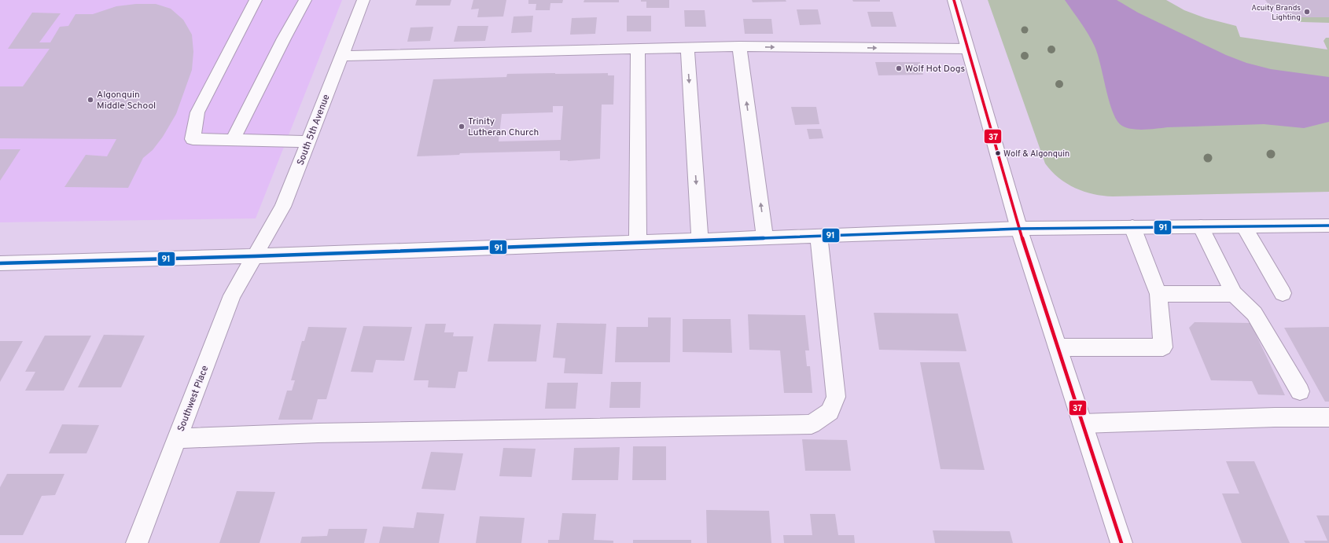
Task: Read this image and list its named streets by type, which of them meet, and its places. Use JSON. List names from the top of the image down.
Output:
{
  "streets": {
    "street": ["South 5th Avenue", "Southwest Place"]
  },
  "crossings": [
    ["South 5th Avenue", "Southwest Place"]
  ],
  "places": [
    "Acuity Brands Lighting",
    "Wolf Hot Dogs",
    "Algonquin Middle School",
    "Trinity Lutheran Church",
    "Wolf & Algonquin"
  ],
  "lines": ["transit line 37", "transit line 91"]
}
